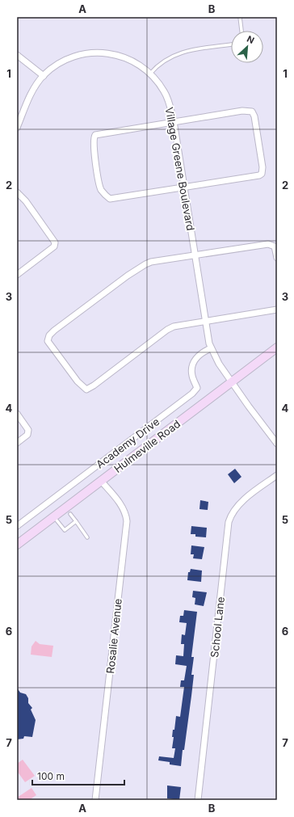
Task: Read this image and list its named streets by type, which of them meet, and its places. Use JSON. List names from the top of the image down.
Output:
{
  "streets": {
    "main road": ["Hulmeville Road"],
    "street": [
      "Village Greene Boulevard",
      "Academy Drive",
      "School Lane",
      "Rosalie Avenue"
    ]
  },
  "crossings": [
    ["Village Greene Boulevard", "Academy Drive"],
    ["Village Greene Boulevard", "Hulmeville Road"],
    ["Hulmeville Road", "Rosalie Avenue"]
  ],
  "scale_bar": "100 m",
  "north": "top right",
  "grid": {
    "columns": ["A", "B"],
    "rows": [
      "1",
      "2",
      "3",
      "4",
      "5",
      "6",
      "7"
    ]
  }
}
